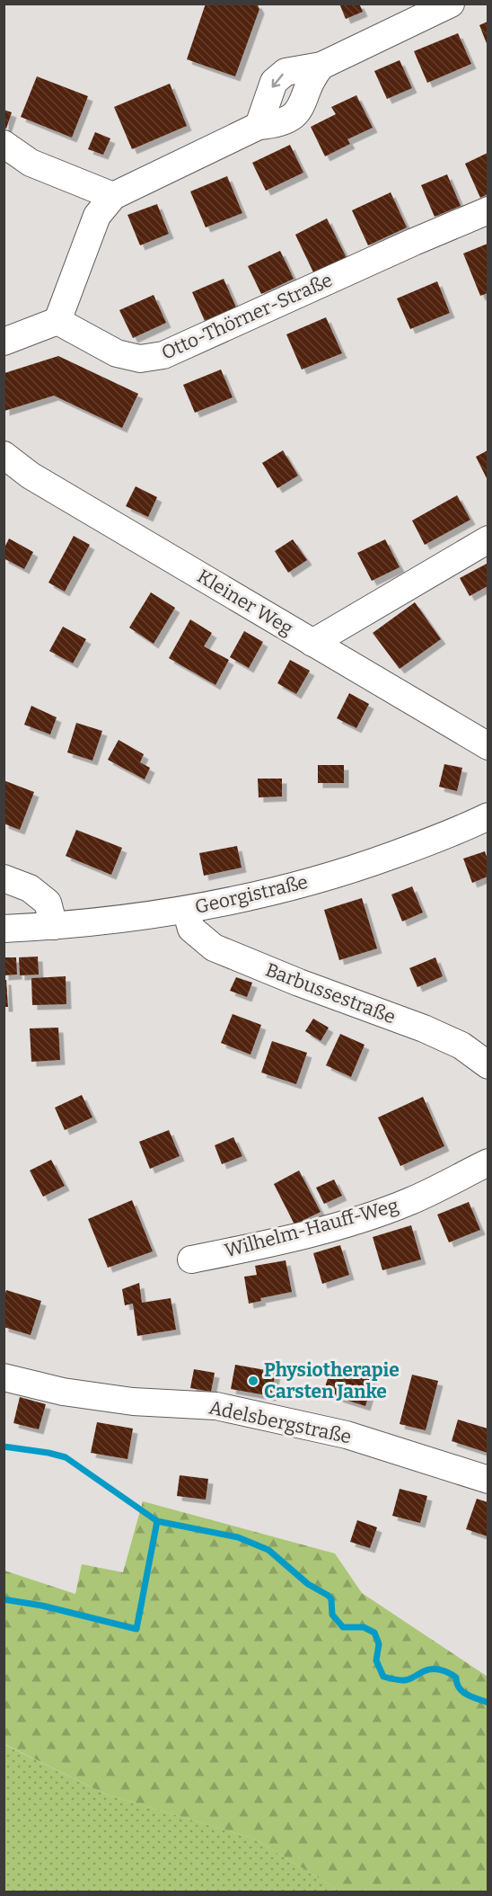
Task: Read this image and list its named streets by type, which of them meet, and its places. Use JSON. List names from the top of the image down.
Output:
{
  "streets": {
    "street": [
      "Otto-Thörner-Straße",
      "Kleiner Weg",
      "Georgistraße",
      "Barbussestraße",
      "Wilhelm-Hauff-Weg",
      "Adelsbergstraße"
    ]
  },
  "crossings": [
    ["Georgistraße", "Barbussestraße"]
  ],
  "places": ["Physiotherapie Carsten Janke"]
}
